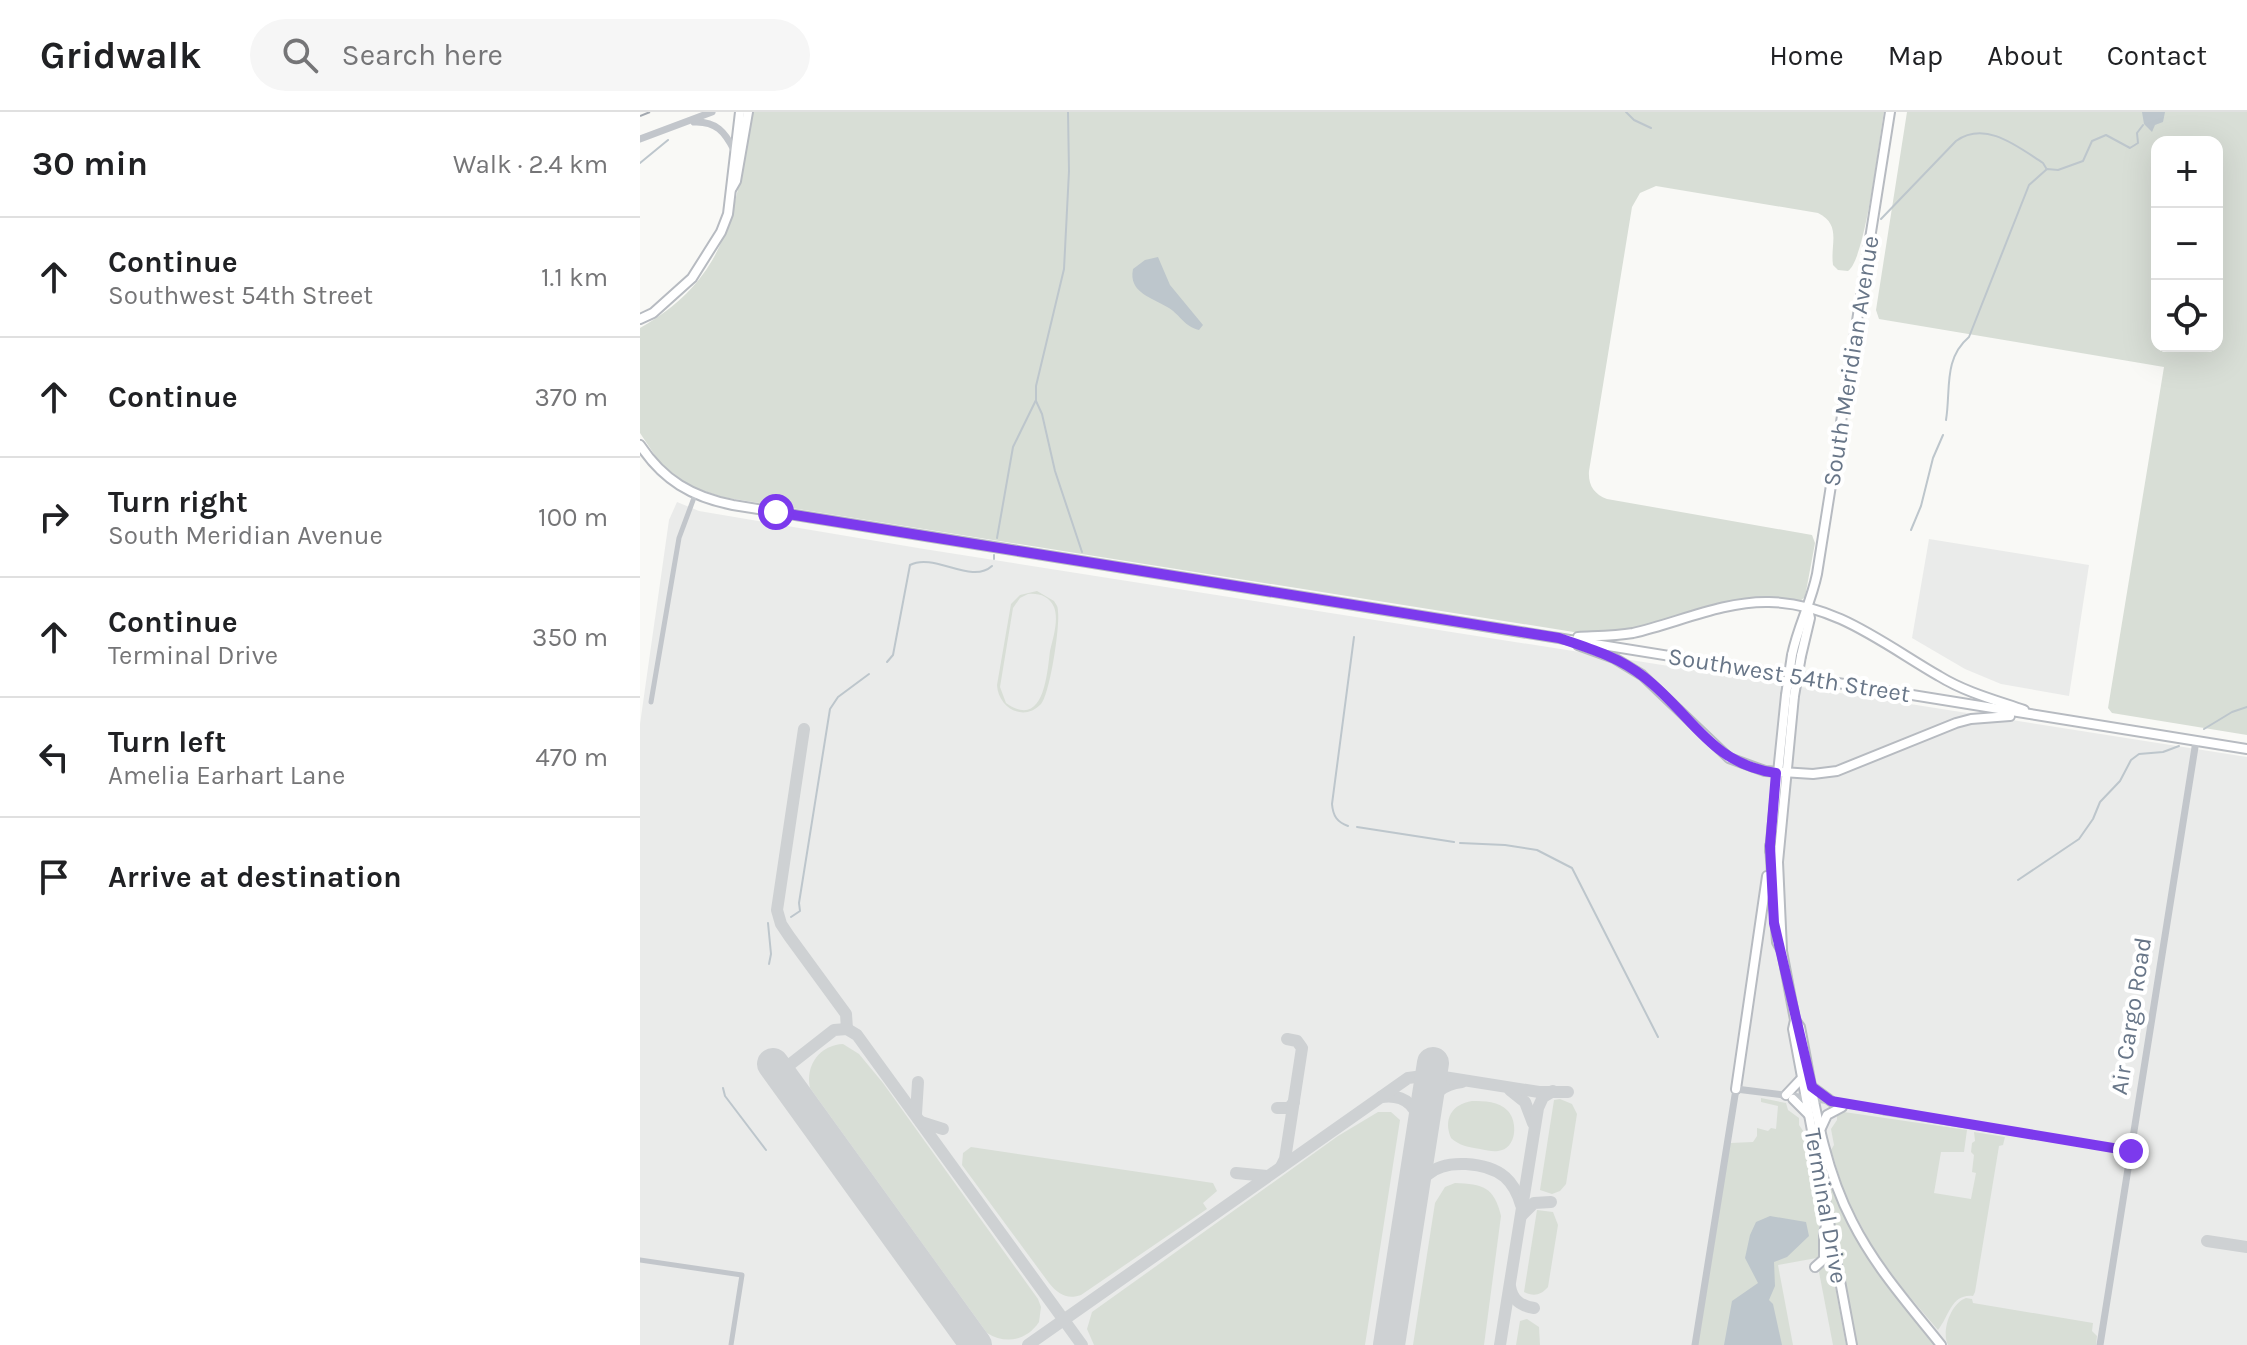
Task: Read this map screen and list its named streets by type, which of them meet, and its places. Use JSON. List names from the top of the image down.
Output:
{
  "streets": {
    "main road": ["South Meridian Avenue", "Southwest 54th Street", "Terminal Drive"],
    "street": ["Air Cargo Road"]
  },
  "crossings": [
    ["South Meridian Avenue", "Terminal Drive"],
    ["Southwest 54th Street", "Air Cargo Road"]
  ],
  "page": {
    "header": "Gridwalk",
    "search": "Search here",
    "nav": [
      "Home",
      "Map",
      "About",
      "Contact"
    ],
    "heading": ["30 min", "Walk · 2.4 km"],
    "map_buttons": ["+", "−"],
    "list": [
      ["Continue", "Southwest 54th Street", "1.1 km"],
      ["Continue", "370 m"],
      ["Turn right", "South Meridian Avenue", "100 m"],
      ["Continue", "Terminal Drive", "350 m"],
      ["Turn left", "Amelia Earhart Lane", "470 m"],
      "Arrive at destination"
    ]
  }
}
